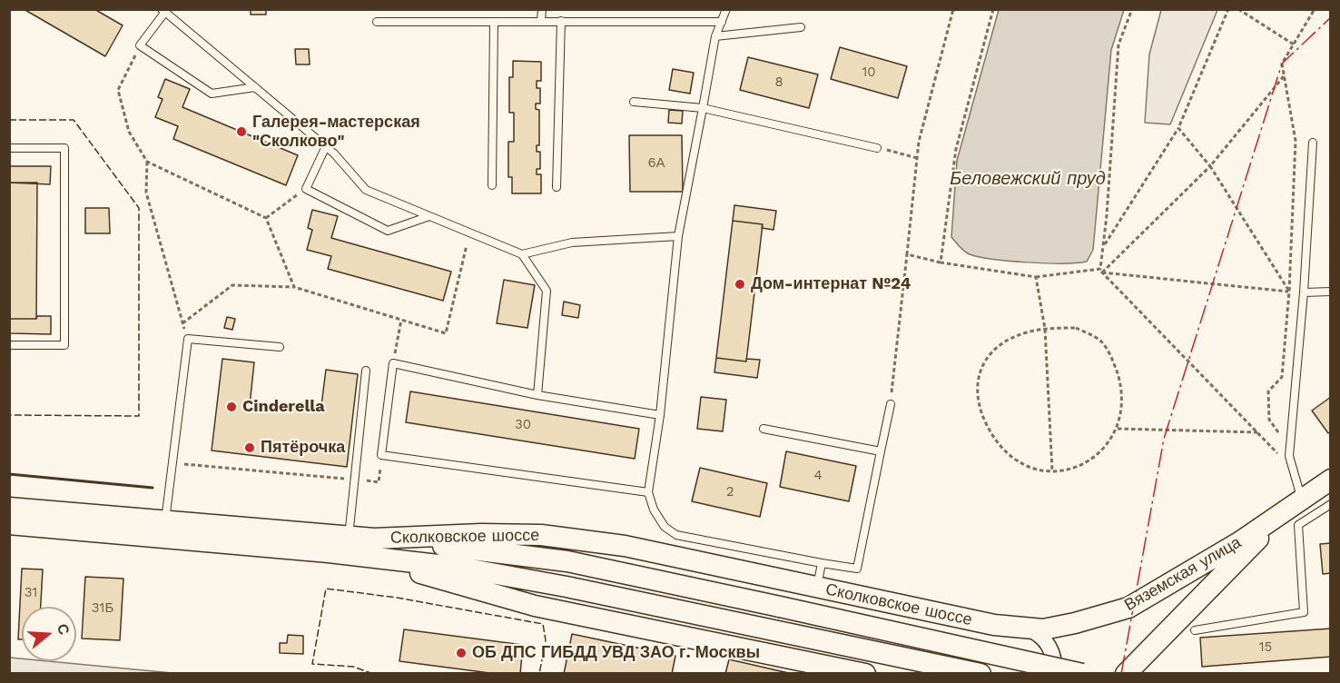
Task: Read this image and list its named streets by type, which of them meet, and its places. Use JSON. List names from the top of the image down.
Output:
{
  "streets": {
    "main road": ["Сколковское шоссе", "Вяземская улица"]
  },
  "crossings": [
    ["Сколковское шоссе", "Вяземская улица"]
  ],
  "water": ["Беловежский пруд"],
  "places": [
    "Галерея-мастерская \"Сколково\"",
    "Дом-интернат №24",
    "Cinderella",
    "Пятёрочка",
    "ОБ ДПС ГИБДД УВД ЗАО г. Москвы"
  ],
  "house_numbers": [
    "10",
    "8",
    "6А",
    "30",
    "4",
    "2",
    "31",
    "31Б",
    "15"
  ],
  "north": "right"
}
